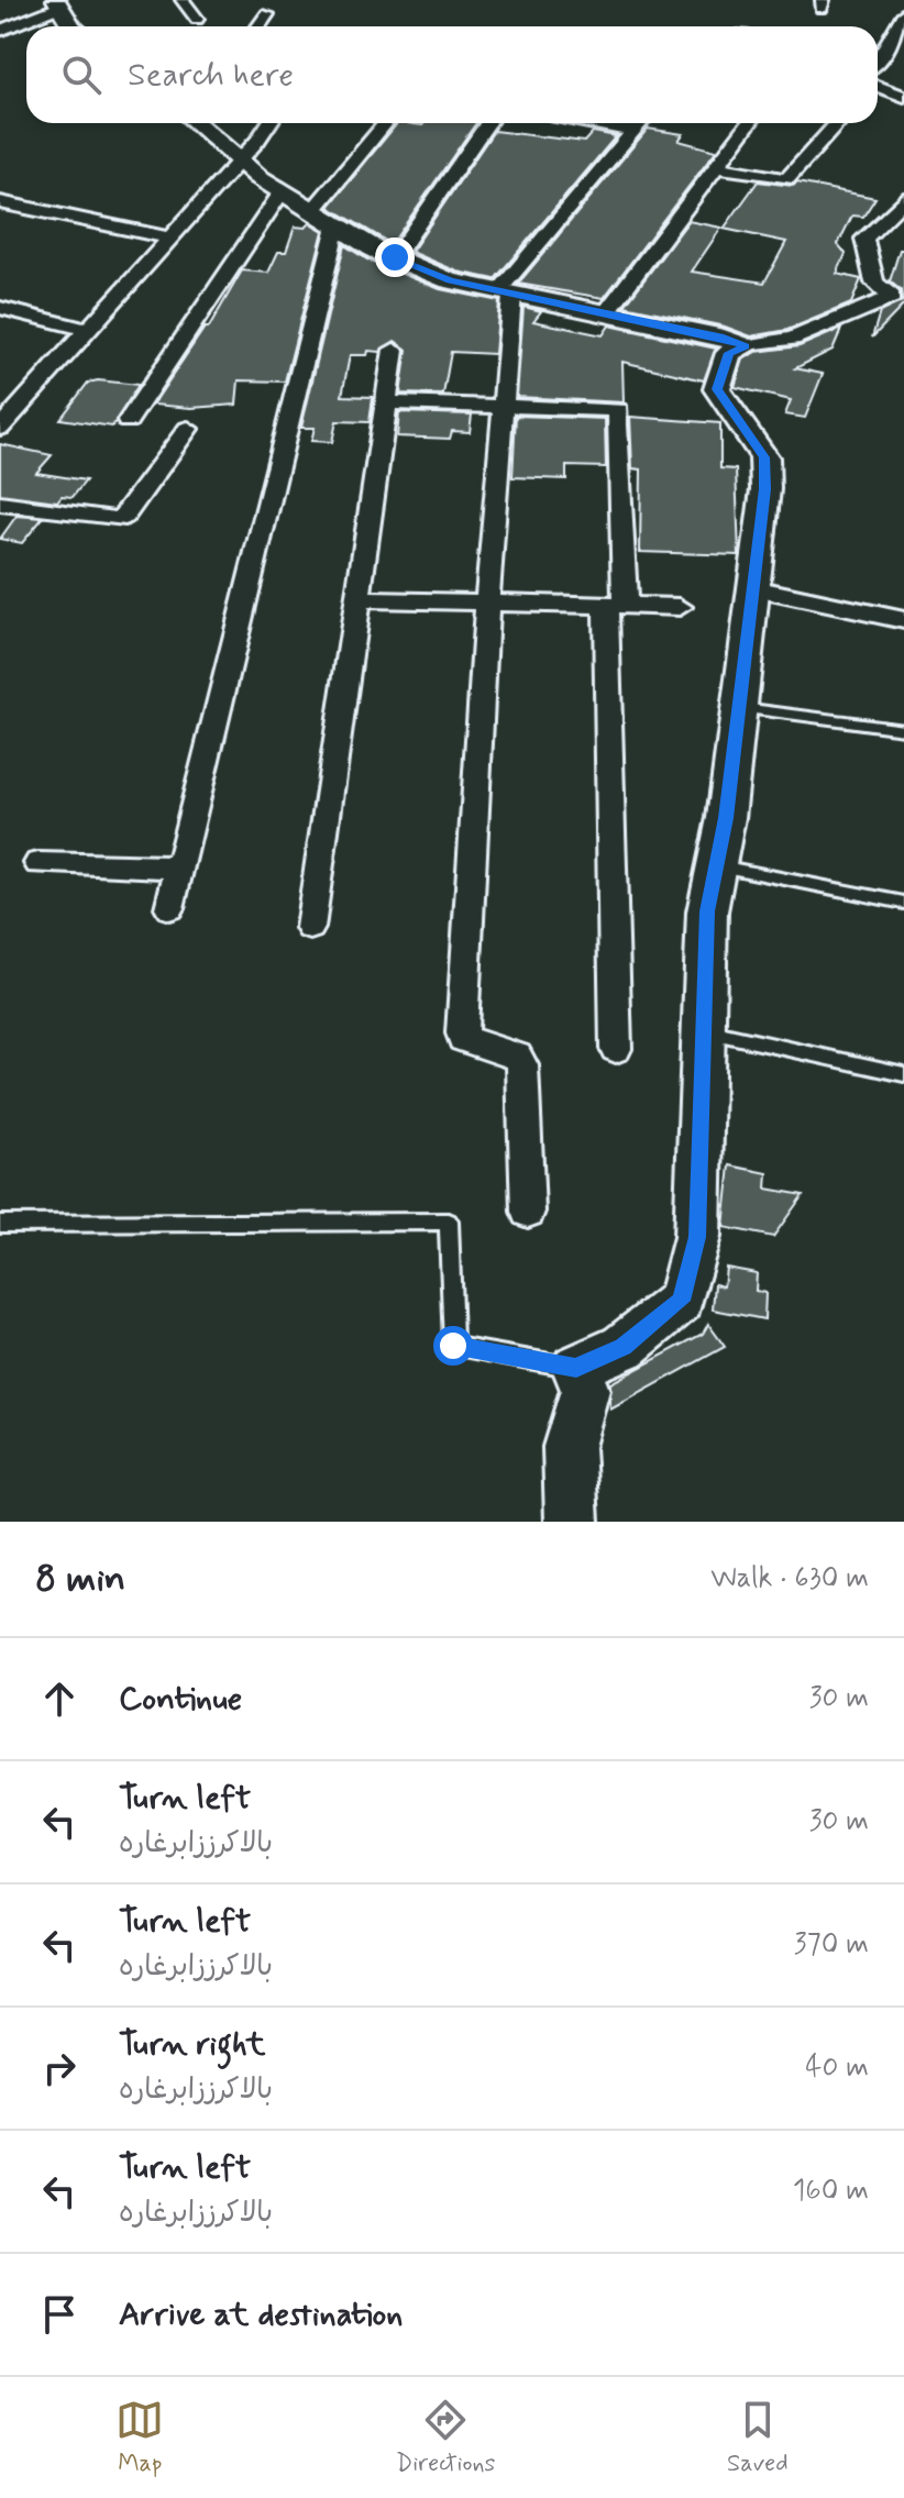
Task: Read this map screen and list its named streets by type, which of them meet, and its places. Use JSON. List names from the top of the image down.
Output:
{
  "page": {
    "search": "Search here",
    "heading": ["8 min", "Walk · 630 m"],
    "list": [
      ["Continue", "30 m"],
      ["Turn left", "بالاکرززابرغاره", "30 m"],
      ["Turn left", "بالاکرززابرغاره", "370 m"],
      ["Turn right", "بالاکرززابرغاره", "40 m"],
      ["Turn left", "بالاکرززابرغاره", "160 m"],
      "Arrive at destination"
    ],
    "nav": ["Map", "Directions", "Saved"]
  }
}
